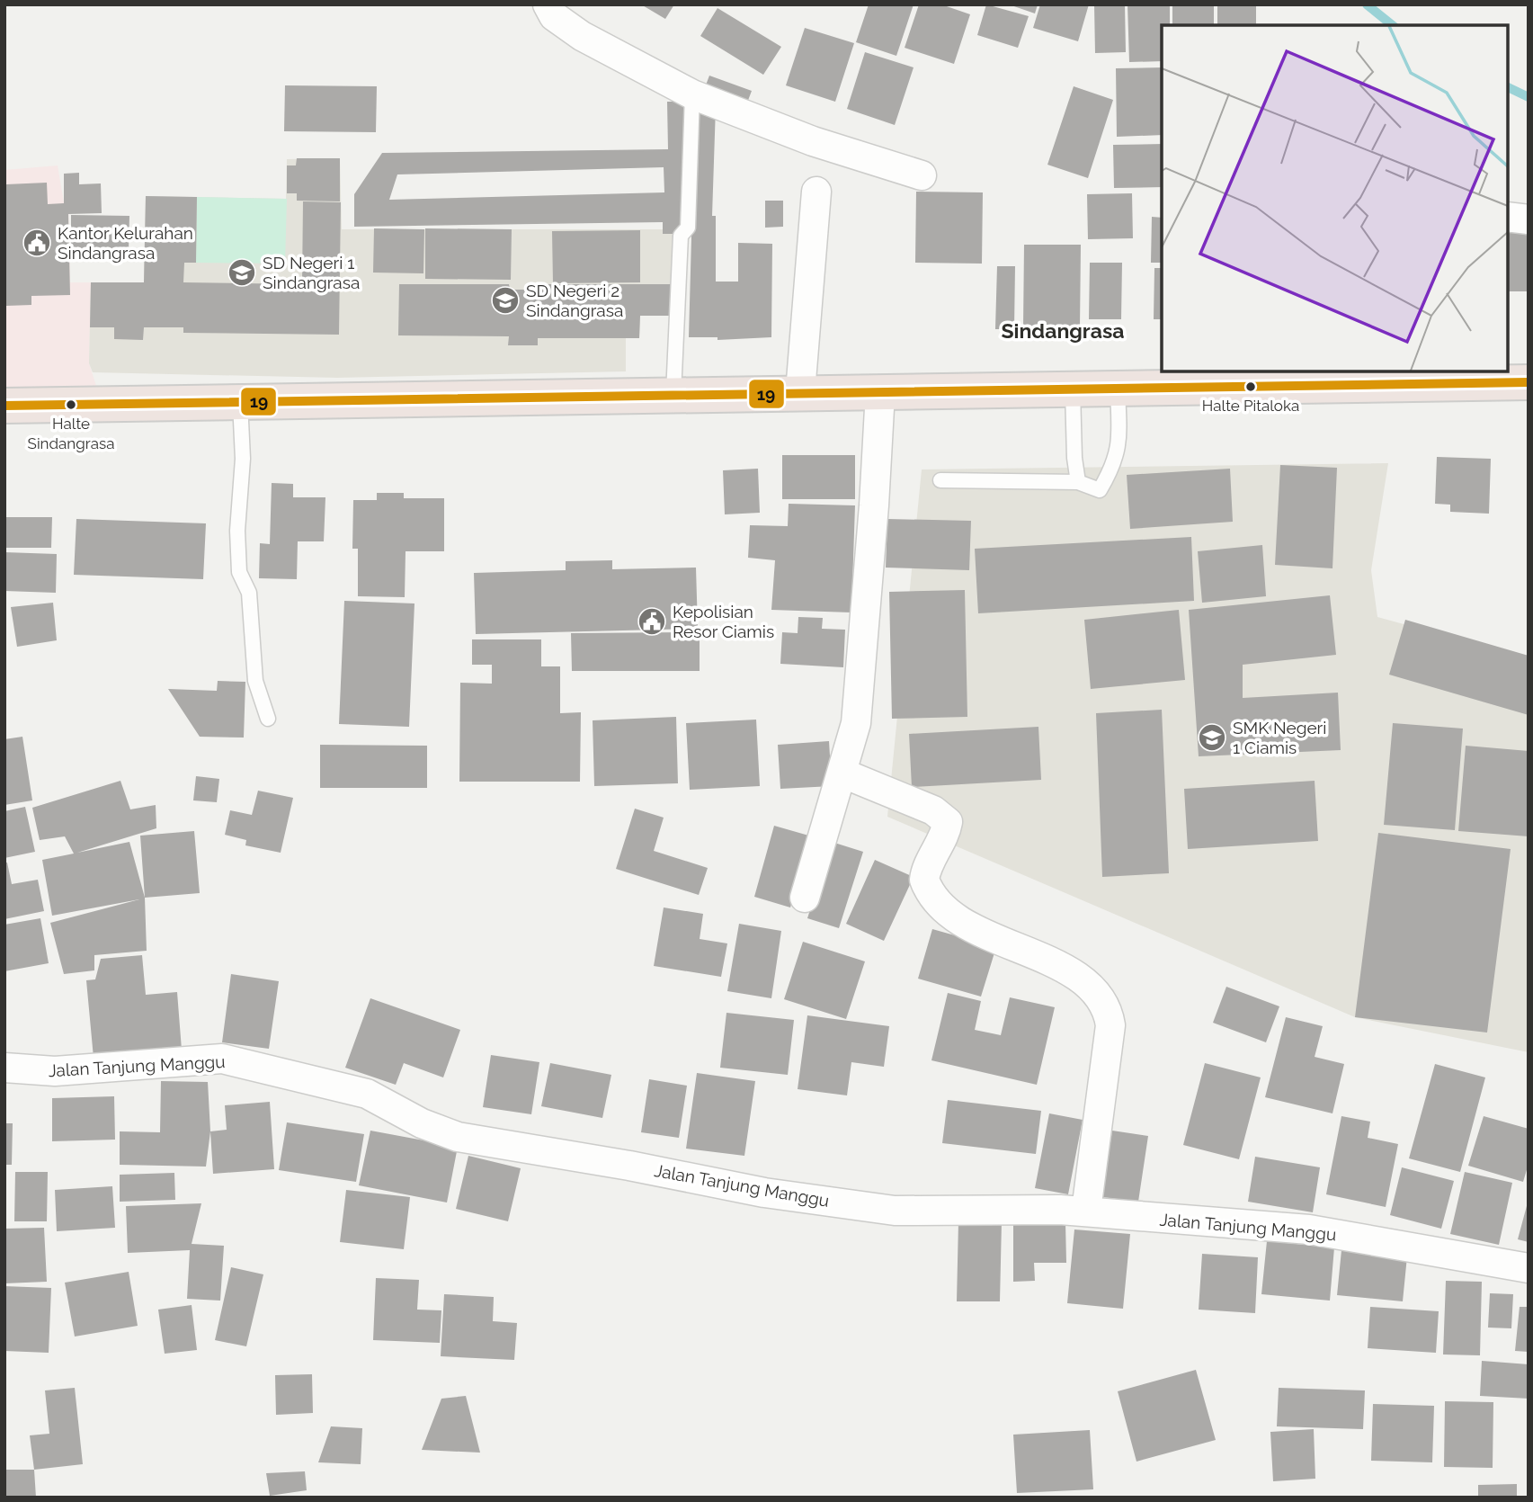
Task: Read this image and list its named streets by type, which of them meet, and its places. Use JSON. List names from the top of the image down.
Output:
{
  "streets": {
    "street": ["Jalan Tanjung Manggu"]
  },
  "districts": ["Sindangrasa"],
  "places": {
    "public building": ["Kantor Kelurahan Sindangrasa", "Kepolisian Resor Ciamis"],
    "school or university": ["SD Negeri 1 Sindangrasa", "SD Negeri 2 Sindangrasa", "SMK Negeri 1 Ciamis"],
    "other": ["Halte Pitaloka", "Halte Sindangrasa"]
  },
  "lines": ["transit line 19"]
}
